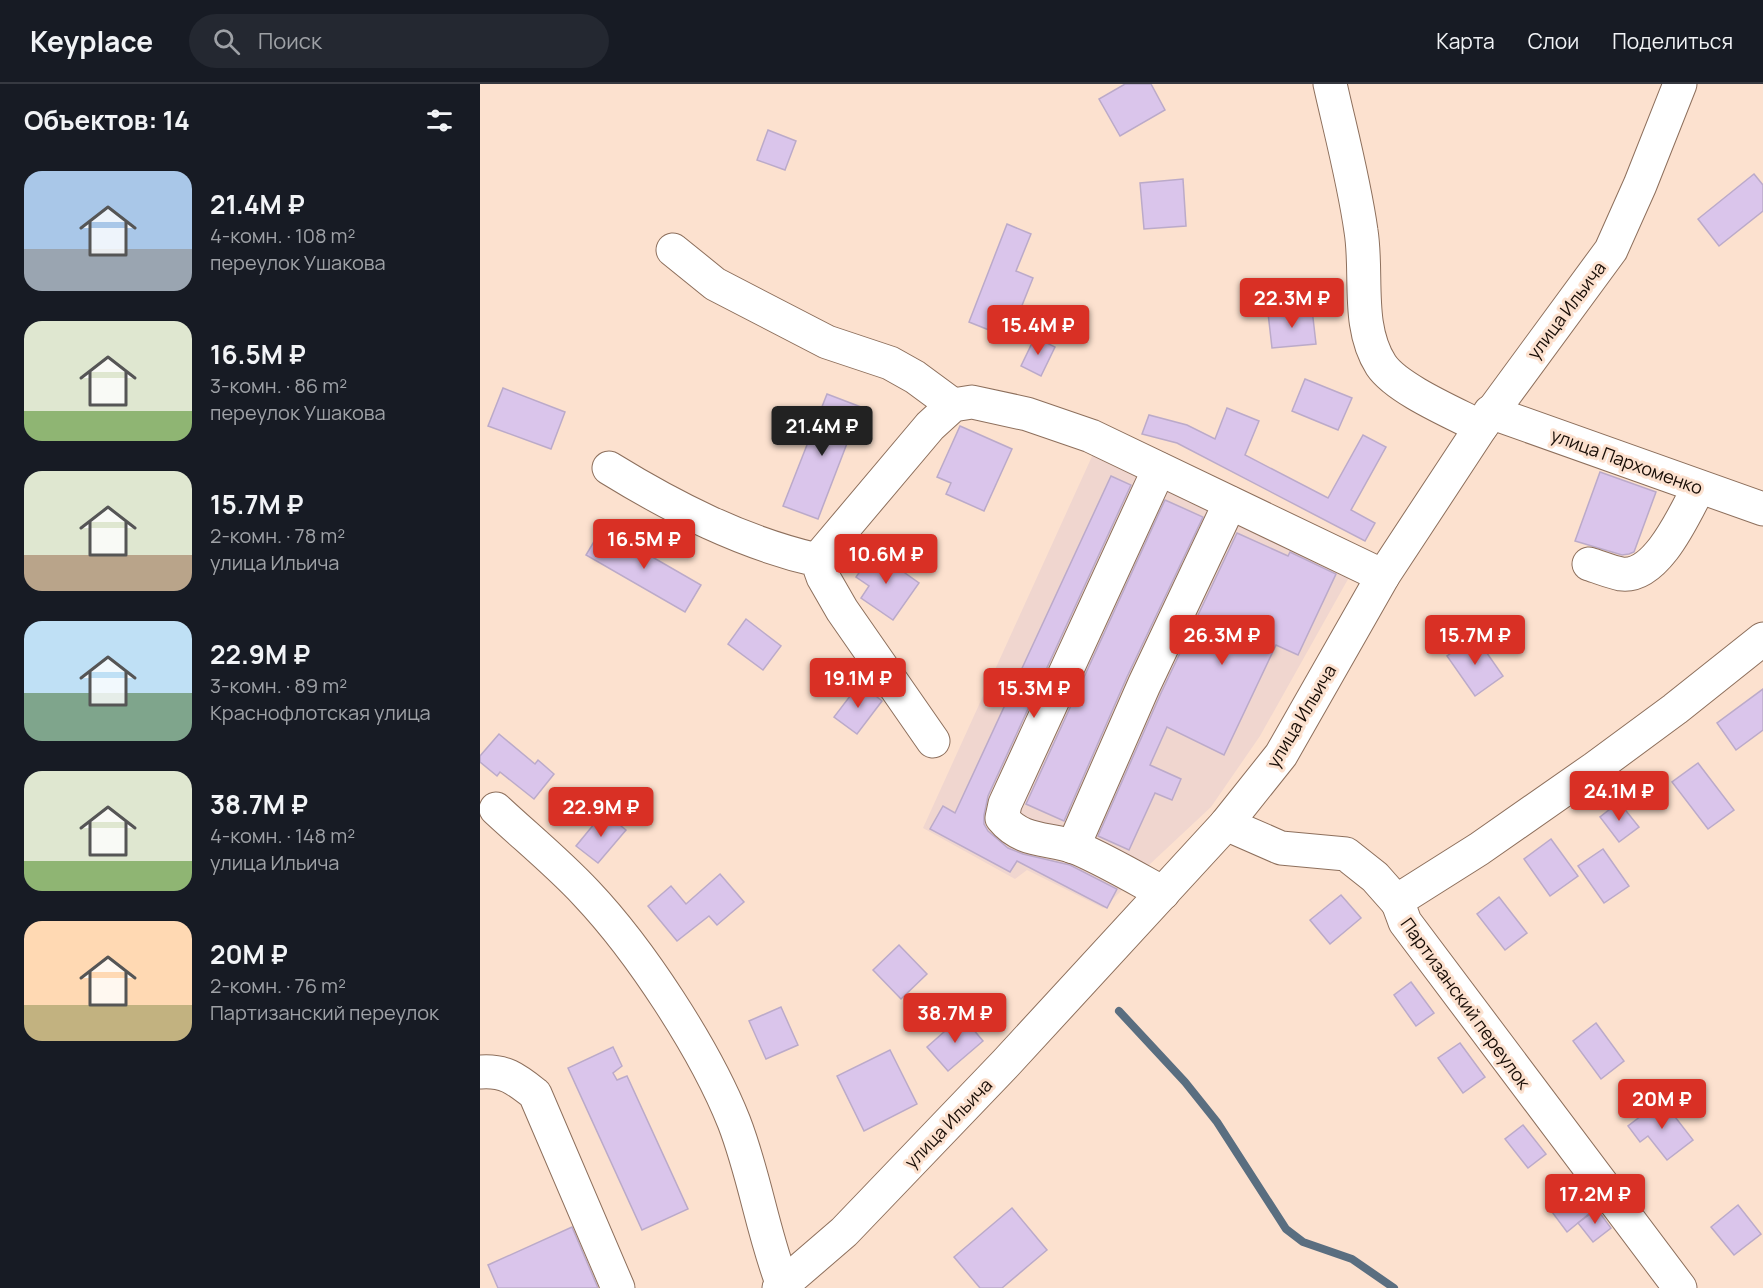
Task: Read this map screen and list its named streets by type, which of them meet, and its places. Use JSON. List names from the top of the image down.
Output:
{
  "streets": {
    "street": ["улица Ильича", "улица Пархоменко", "Партизанский переулок"]
  },
  "crossings": [
    ["улица Ильича", "улица Пархоменко"]
  ],
  "page": {
    "header": "Keyplace",
    "search": "Поиск",
    "nav": ["Карта", "Слои", "Поделиться"],
    "heading": "Объектов: 14",
    "list": [
      {
        "name": "21.4M ₽",
        "note": "4-комн. · 108 m² · переулок Ушакова"
      },
      {
        "name": "16.5M ₽",
        "note": "3-комн. · 86 m² · переулок Ушакова"
      },
      {
        "name": "15.7M ₽",
        "note": "2-комн. · 78 m² · улица Ильича"
      },
      {
        "name": "22.9M ₽",
        "note": "3-комн. · 89 m² · Краснофлотская улица"
      },
      {
        "name": "38.7M ₽",
        "note": "4-комн. · 148 m² · улица Ильича"
      },
      {
        "name": "20M ₽",
        "note": "2-комн. · 76 m² · Партизанский переулок"
      }
    ],
    "price": [
      "22.3M ₽",
      "15.4M ₽",
      "21.4M ₽",
      "16.5M ₽",
      "10.6M ₽",
      "26.3M ₽",
      "15.7M ₽",
      "19.1M ₽",
      "15.3M ₽",
      "24.1M ₽",
      "22.9M ₽",
      "38.7M ₽",
      "20M ₽",
      "17.2M ₽"
    ]
  }
}
